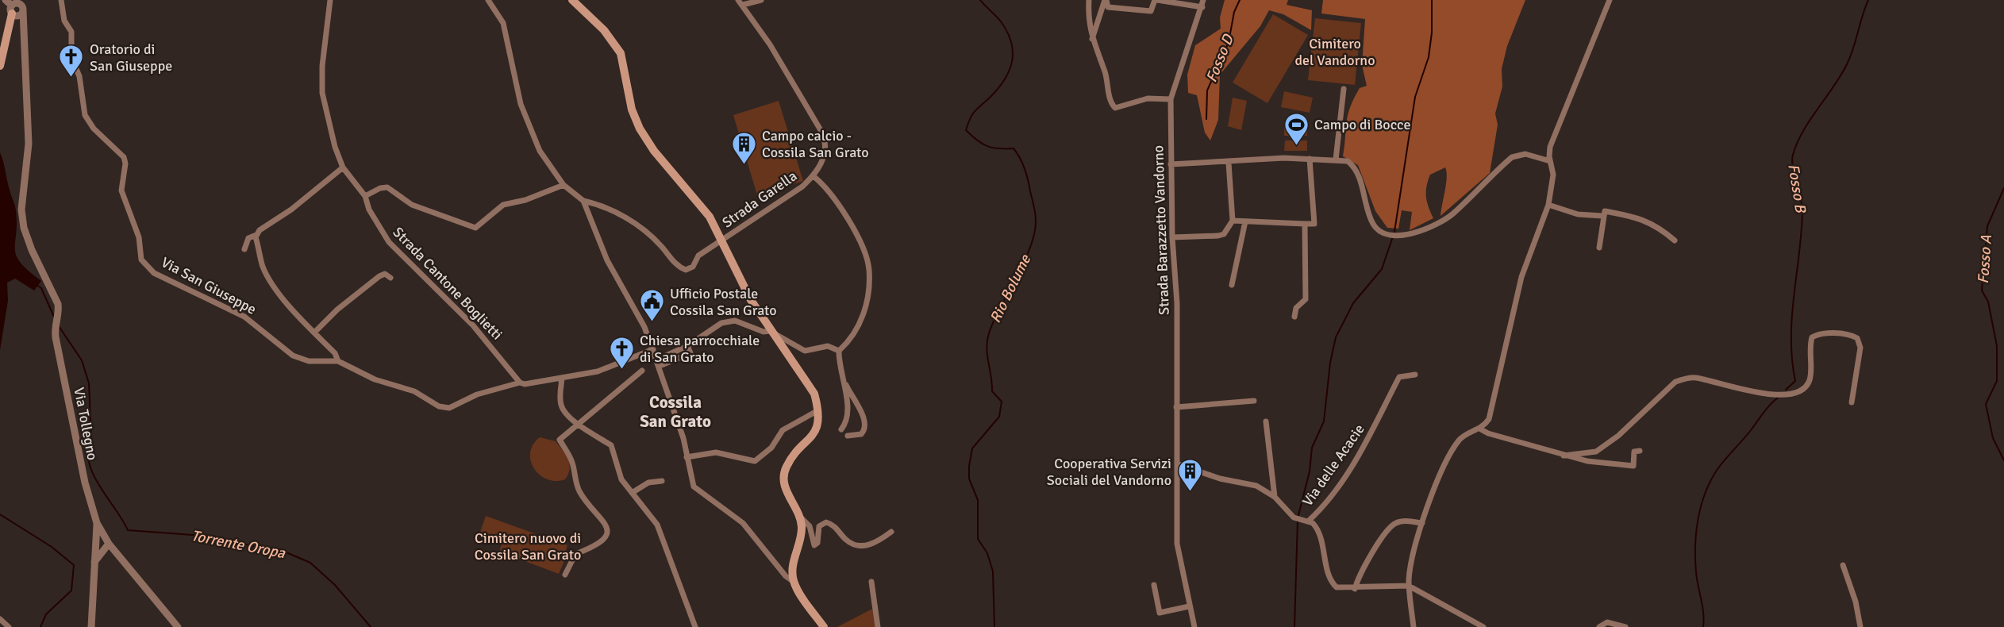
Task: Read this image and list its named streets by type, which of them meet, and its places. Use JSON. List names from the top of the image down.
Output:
{
  "streets": {
    "street": [
      "Strada Garella",
      "Strada Barazzetto Vandorno",
      "Strada Cantone Boglietti",
      "Via San Giuseppe",
      "Via Tollegno",
      "Via delle Acacie"
    ]
  },
  "crossings": [
    ["Strada Cantone Boglietti", "Via San Giuseppe"]
  ],
  "districts": ["Cossila San Grato"],
  "water": [
    "Fosso D",
    "Fosso B",
    "Fosso A",
    "Rio Bolume",
    "Torrente Oropa"
  ],
  "parks": ["Cimitero del Vandorno", "Cimitero nuovo di Cossila San Grato"],
  "places": {
    "church": ["Oratorio di San Giuseppe", "Chiesa parrocchiale di San Grato"],
    "sports": ["Campo di Bocce"],
    "building": ["Campo calcio - Cossila San Grato", "Cooperativa Servizi Sociali del Vandorno"],
    "public building": ["Ufficio Postale Cossila San Grato"]
  }
}
